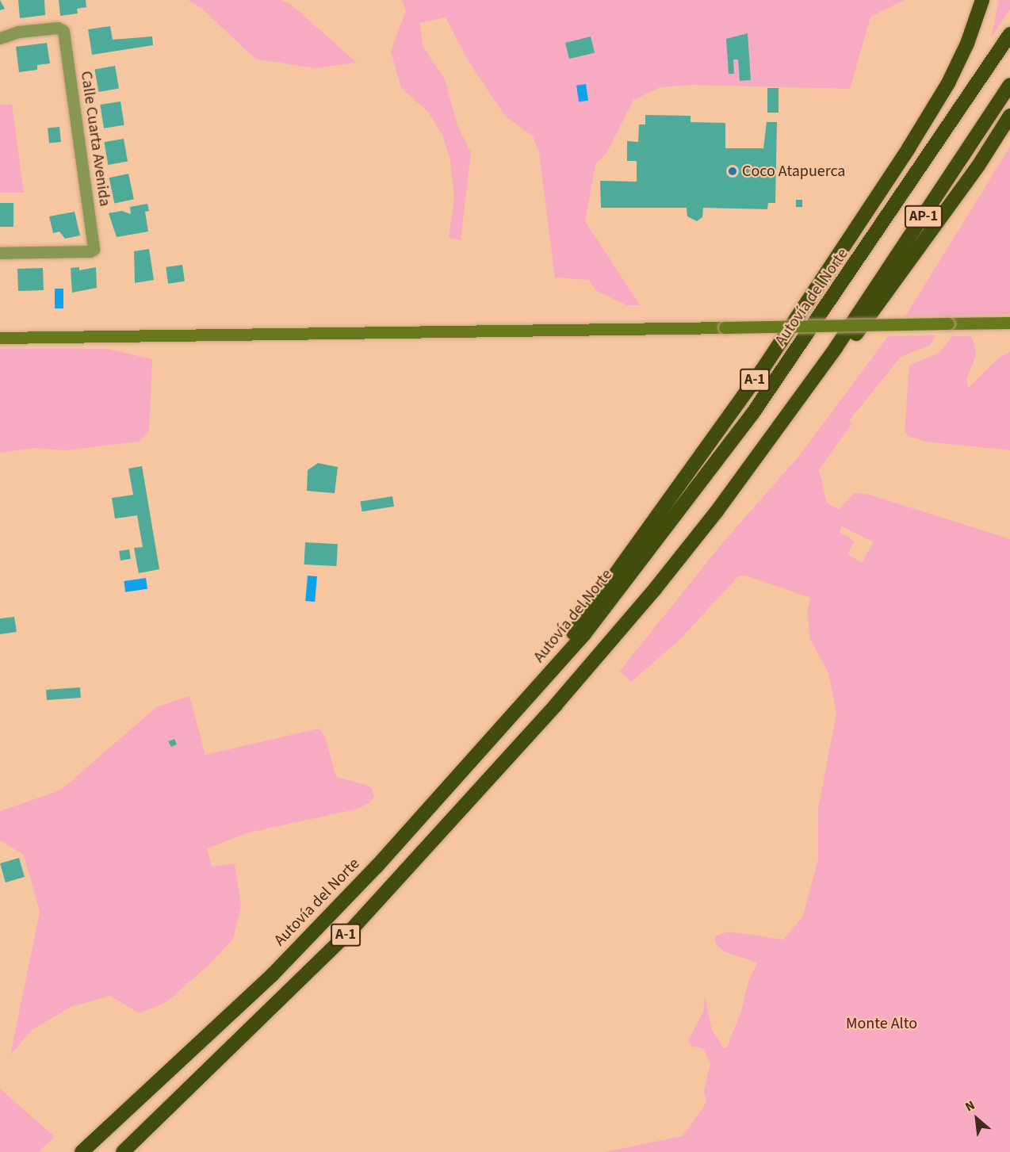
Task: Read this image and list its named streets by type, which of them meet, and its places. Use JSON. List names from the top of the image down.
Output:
{
  "streets": {
    "highway": ["AP-1", "Autovía del Norte", "A-1"],
    "street": ["Calle Cuarta Avenida"]
  },
  "crossings": [
    ["AP-1", "A-1"],
    ["Autovía del Norte", "A-1"]
  ],
  "parks": ["Monte Alto"],
  "places": ["Coco Atapuerca"],
  "north": "top left"
}
